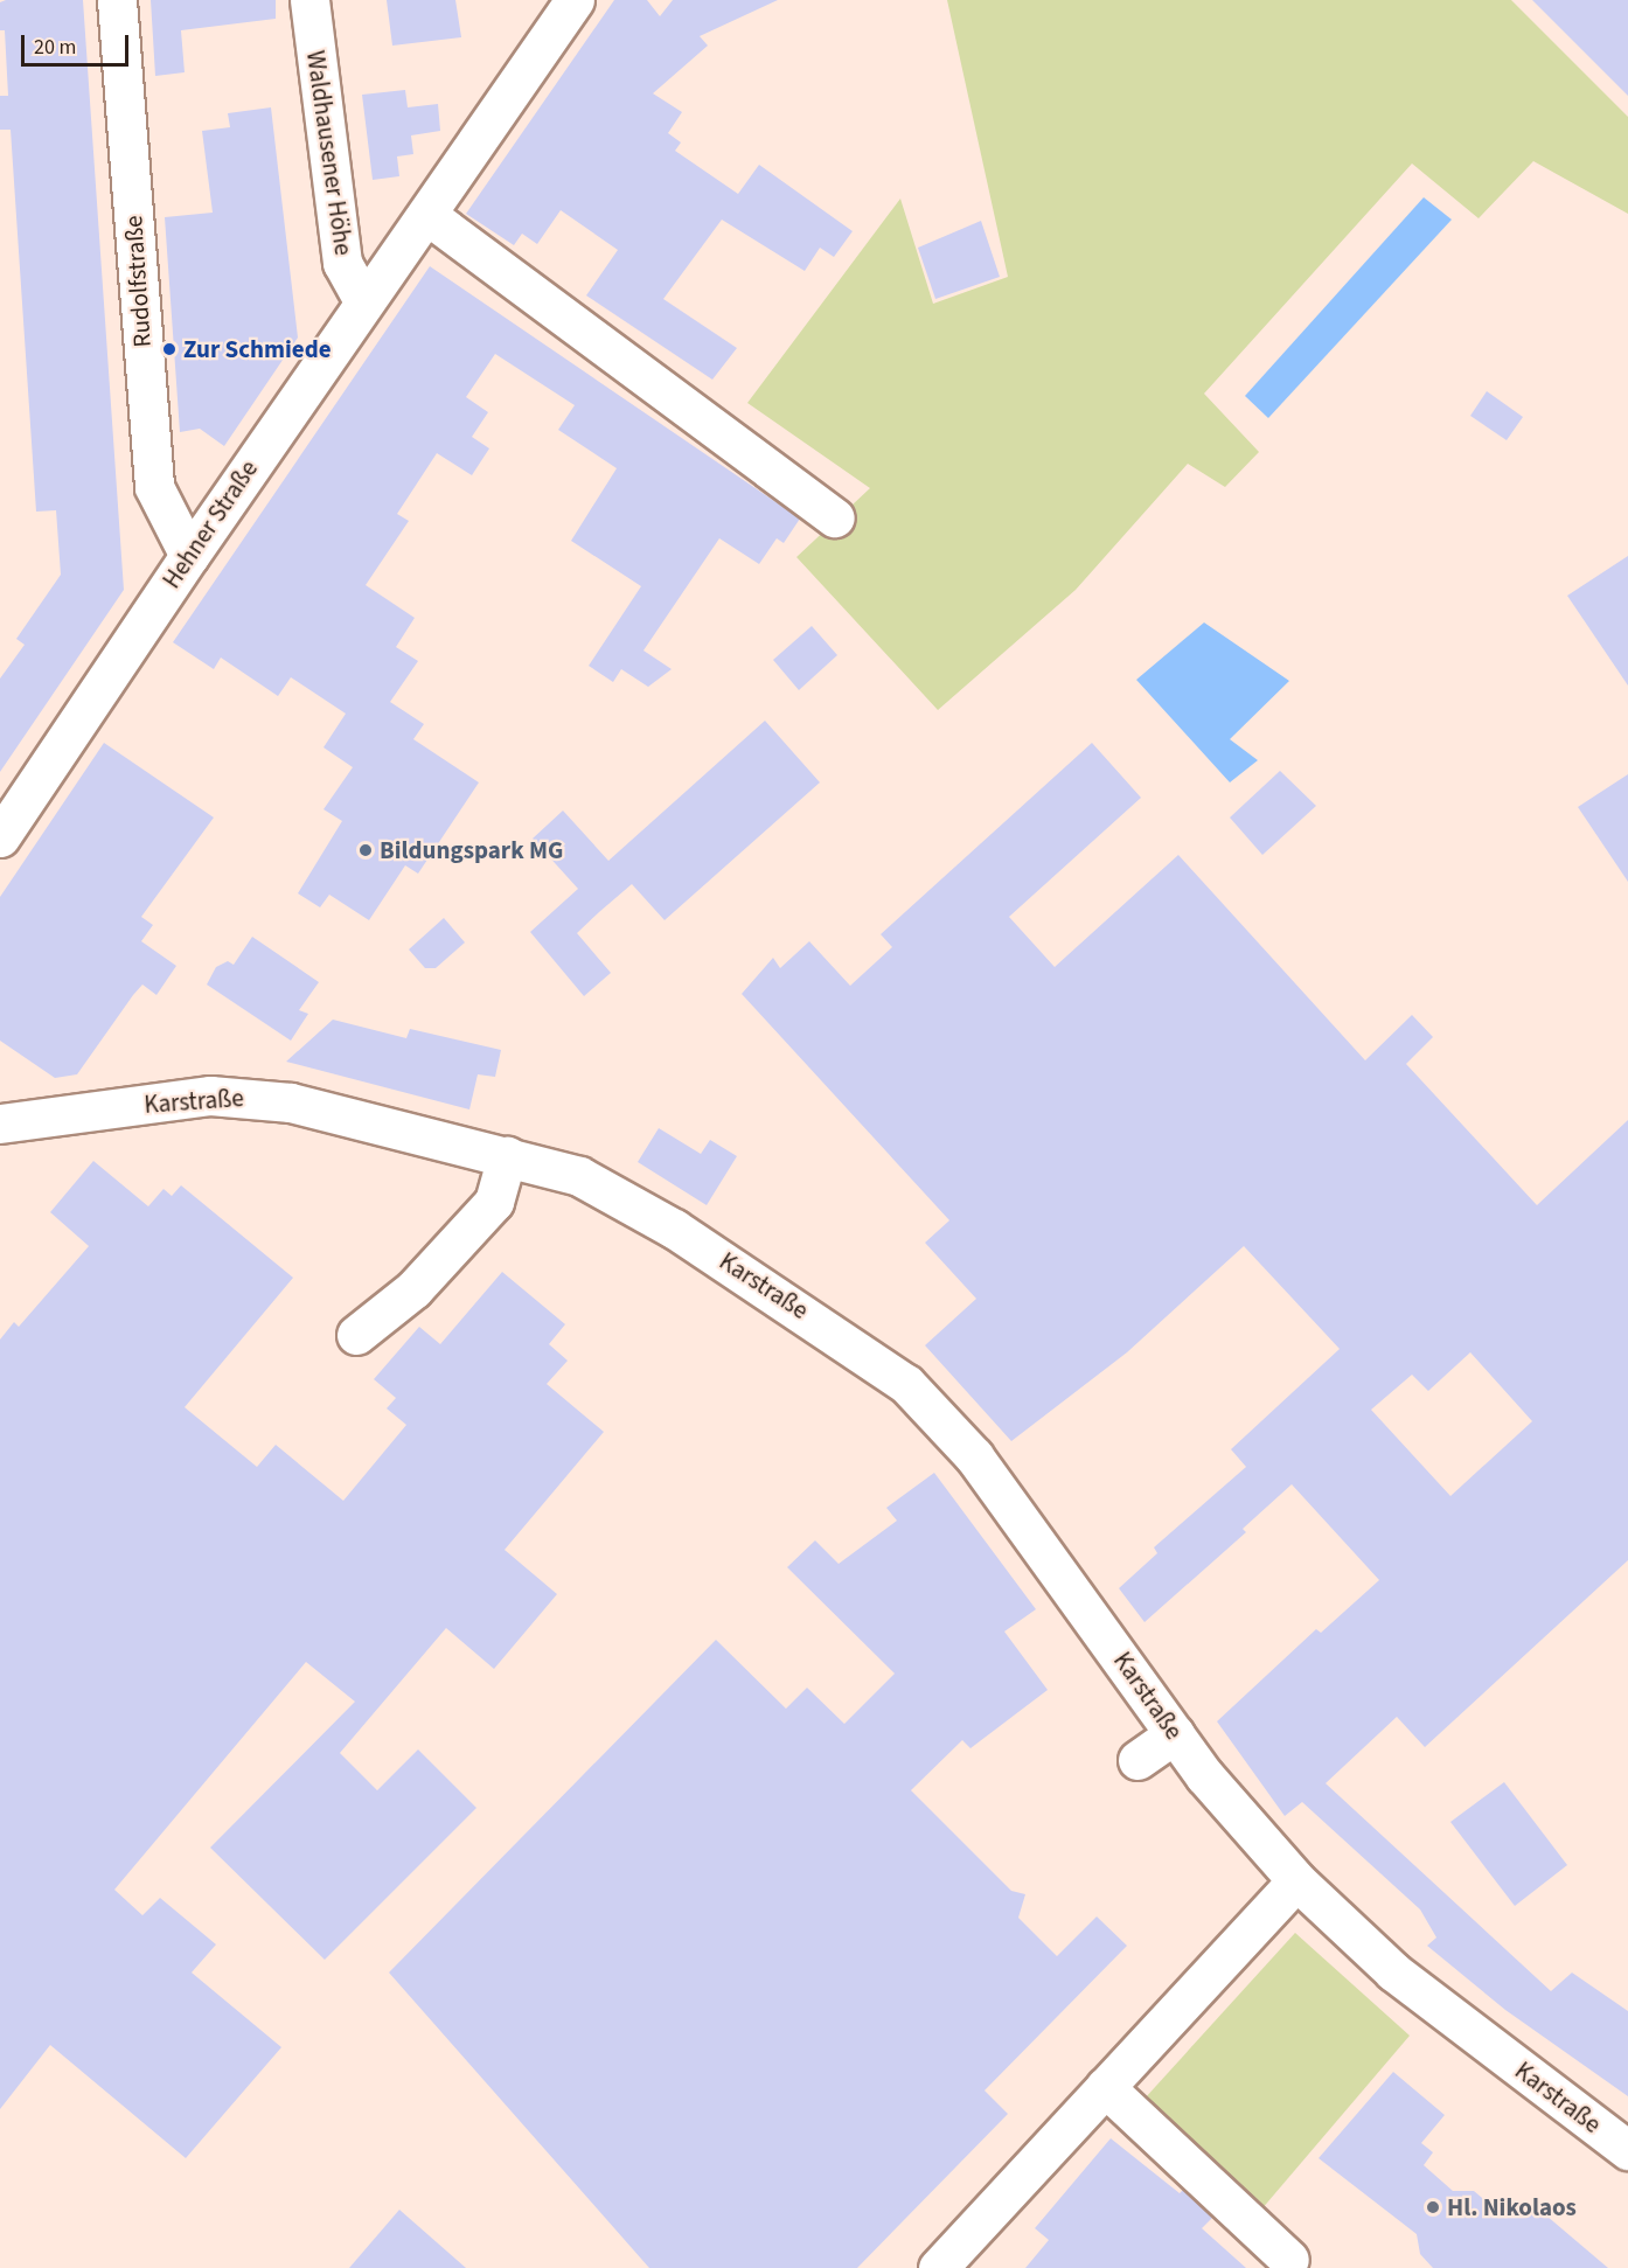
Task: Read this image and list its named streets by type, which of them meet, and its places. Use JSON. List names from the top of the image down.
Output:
{
  "streets": {
    "street": [
      "Waldhausener Höhe",
      "Rudolfstraße",
      "Hehner Straße",
      "Karstraße"
    ]
  },
  "crossings": [
    ["Waldhausener Höhe", "Hehner Straße"],
    ["Rudolfstraße", "Hehner Straße"]
  ],
  "places": ["Zur Schmiede", "Bildungspark MG", "Hl. Nikolaos"],
  "scale_bar": "20 m"
}
